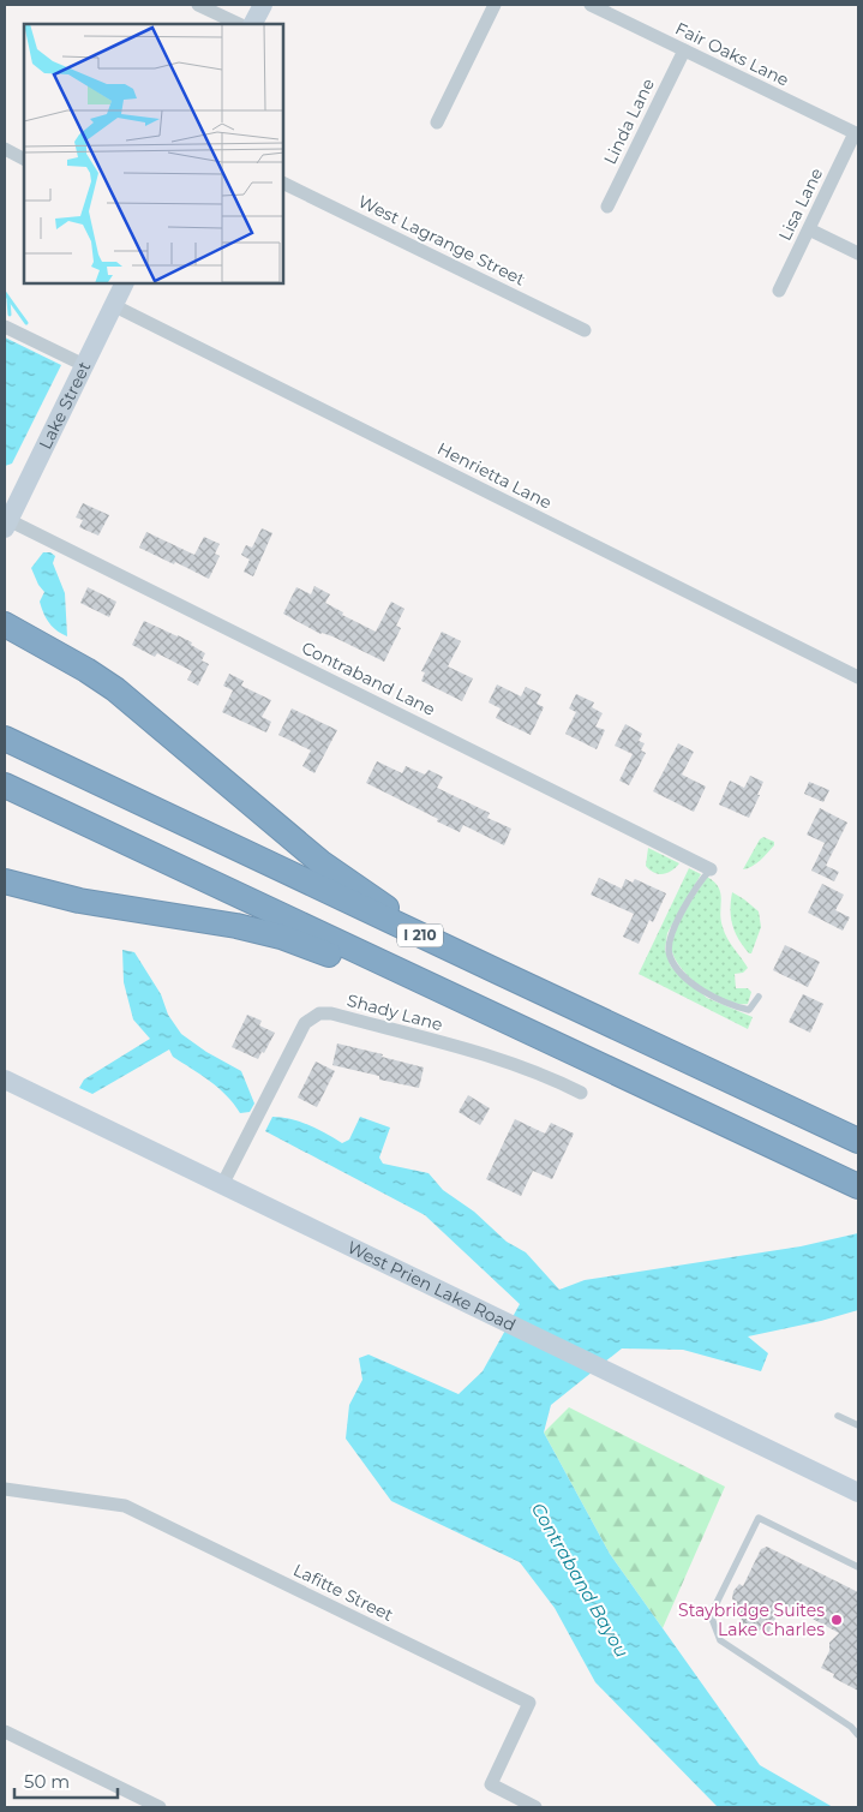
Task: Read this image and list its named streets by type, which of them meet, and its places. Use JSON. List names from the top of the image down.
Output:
{
  "streets": {
    "highway": ["I 210"],
    "street": [
      "Fair Oaks Lane",
      "Linda Lane",
      "Lisa Lane",
      "West Lagrange Street",
      "Lake Street",
      "Henrietta Lane",
      "Contraband Lane",
      "Shady Lane",
      "West Prien Lake Road",
      "Lafitte Street"
    ]
  },
  "crossings": [
    ["Fair Oaks Lane", "Linda Lane"],
    ["Fair Oaks Lane", "Lisa Lane"],
    ["Lake Street", "Henrietta Lane"],
    ["Lake Street", "Contraband Lane"],
    ["Shady Lane", "West Prien Lake Road"]
  ],
  "water": ["Contraband Bayou"],
  "places": ["Staybridge Suites Lake Charles"],
  "scale_bar": "50 m"
}
